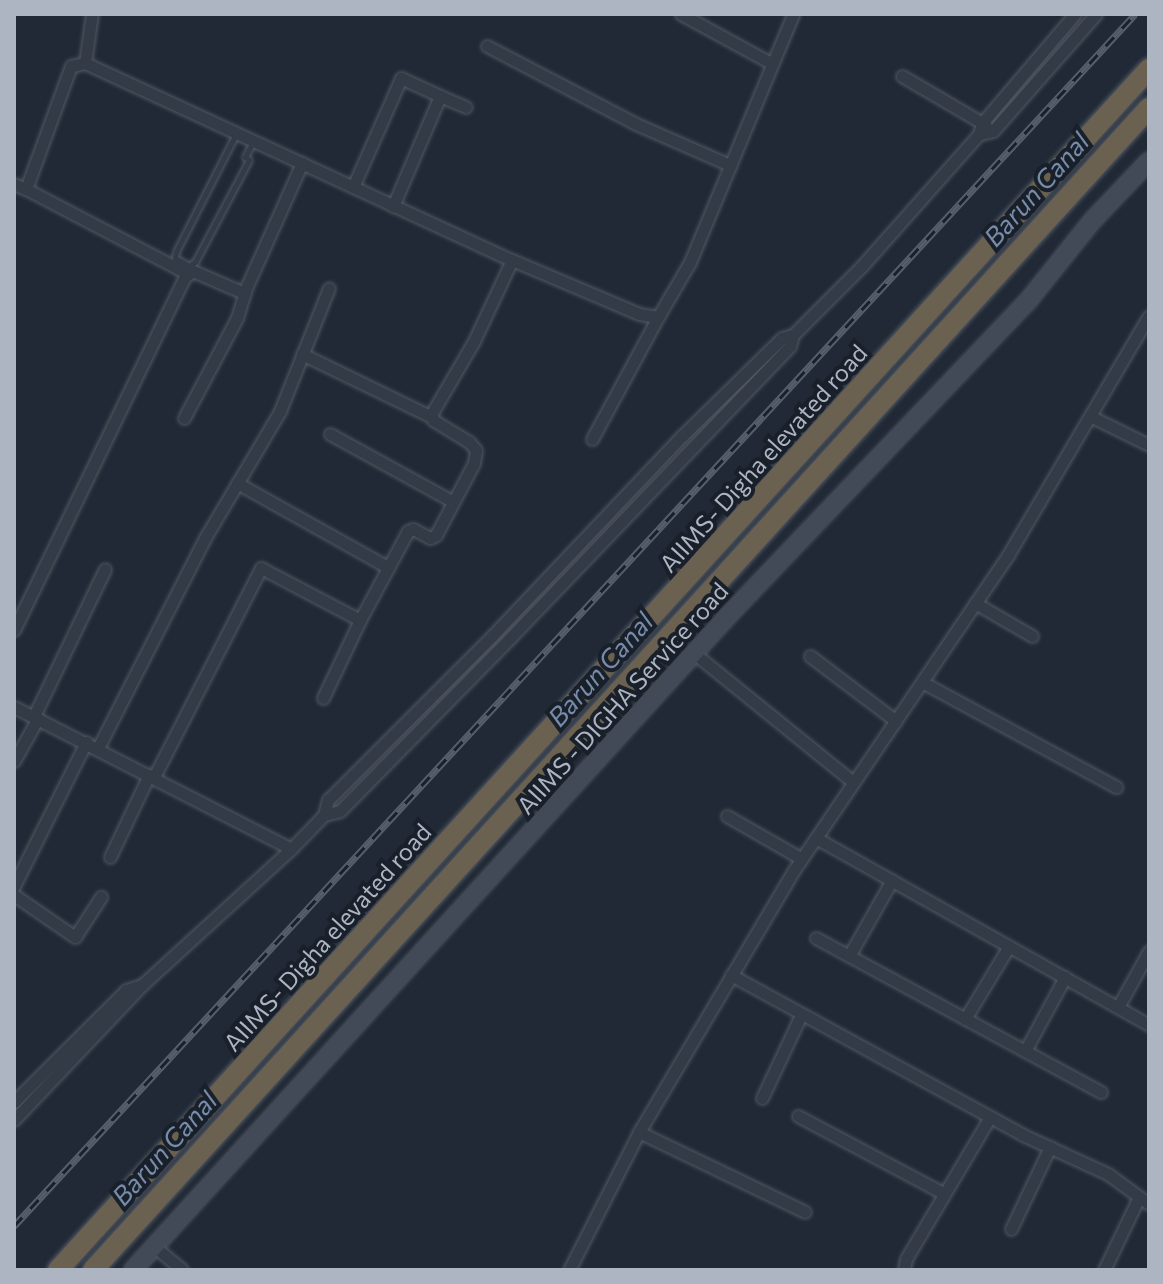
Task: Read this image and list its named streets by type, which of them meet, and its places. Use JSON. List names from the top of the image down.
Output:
{
  "streets": {
    "highway": ["AIIMS- Digha elevated road"],
    "main road": ["AIIMS - DIGHA Service road"]
  },
  "water": ["Barun Canal"]
}
